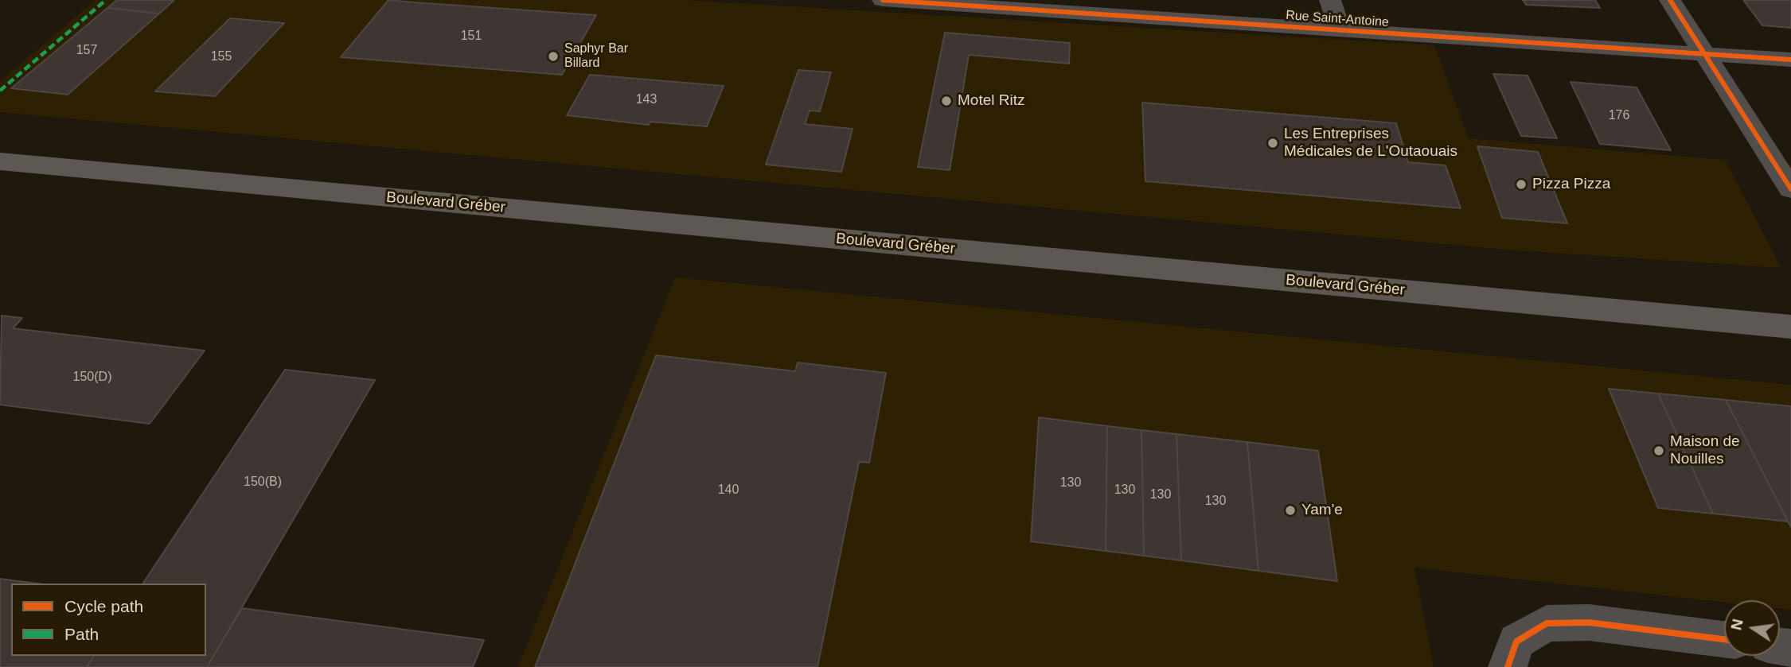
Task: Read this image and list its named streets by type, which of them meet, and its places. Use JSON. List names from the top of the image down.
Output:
{
  "streets": {
    "main road": ["Boulevard Gréber"],
    "street": ["Rue Saint-Antoine"]
  },
  "places": [
    "Saphyr Bar Billard",
    "Motel Ritz",
    "Les Entreprises Médicales de L'Outaouais",
    "Pizza Pizza",
    "Maison de Nouilles",
    "Yam'e"
  ],
  "house_numbers": [
    "151",
    "157",
    "155",
    "143",
    "176",
    "150(D)",
    "150(B)",
    "130",
    "140",
    "130",
    "130",
    "130"
  ],
  "legend": ["Cycle path", "Path"],
  "north": "left"
}
